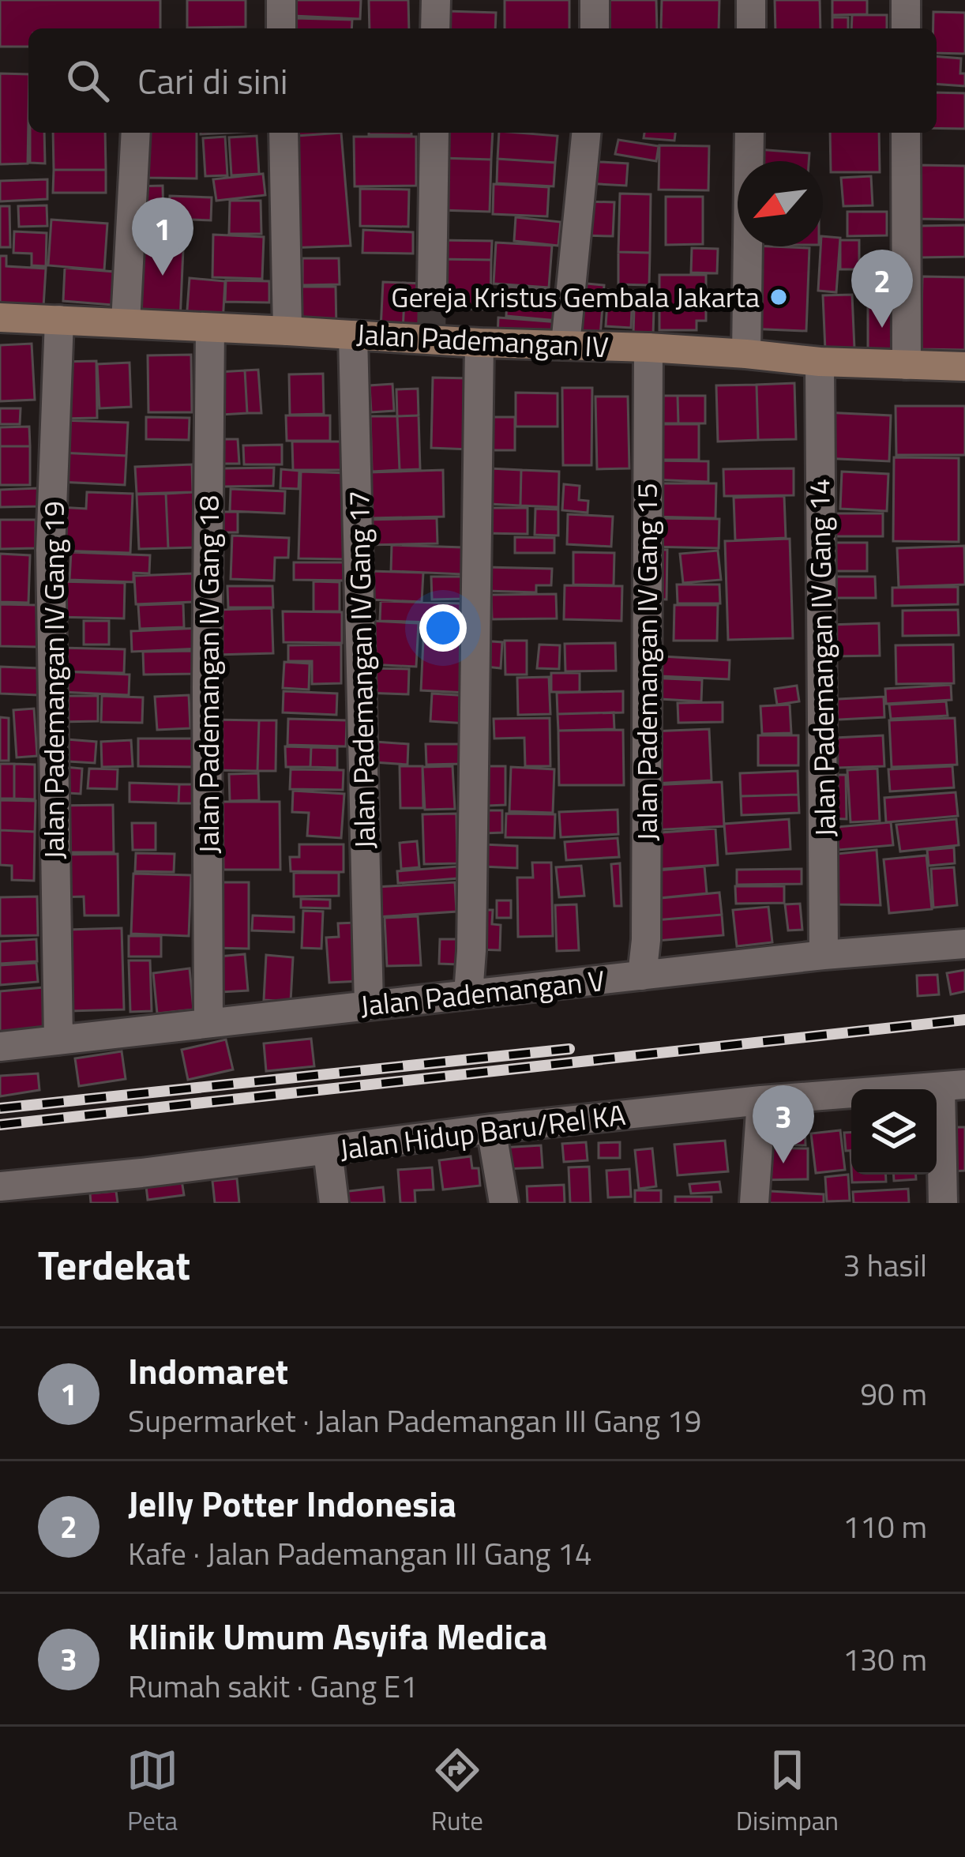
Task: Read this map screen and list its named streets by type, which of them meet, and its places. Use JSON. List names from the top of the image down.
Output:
{
  "streets": {
    "street": [
      "Jalan Pademangan IV",
      "Jalan Pademangan IV Gang 14",
      "Jalan Pademangan IV Gang 15",
      "Jalan Pademangan IV Gang 17",
      "Jalan Pademangan IV Gang 18",
      "Jalan Pademangan IV Gang 19",
      "Jalan Pademangan V",
      "Jalan Hidup Baru/Rel KA"
    ]
  },
  "crossings": [
    ["Jalan Pademangan IV", "Jalan Pademangan IV Gang 14"],
    ["Jalan Pademangan IV", "Jalan Pademangan IV Gang 15"],
    ["Jalan Pademangan IV", "Jalan Pademangan IV Gang 17"],
    ["Jalan Pademangan IV", "Jalan Pademangan IV Gang 18"],
    ["Jalan Pademangan IV", "Jalan Pademangan IV Gang 19"],
    ["Jalan Pademangan IV Gang 14", "Jalan Pademangan V"],
    ["Jalan Pademangan IV Gang 15", "Jalan Pademangan V"],
    ["Jalan Pademangan IV Gang 17", "Jalan Pademangan V"],
    ["Jalan Pademangan IV Gang 18", "Jalan Pademangan V"],
    ["Jalan Pademangan IV Gang 19", "Jalan Pademangan V"]
  ],
  "places": ["Gereja Kristus Gembala Jakarta"],
  "north": "bottom left",
  "page": {
    "search": "Cari di sini",
    "pins": ["1", "2", "3"],
    "heading": ["Terdekat", "3 hasil"],
    "list": [
      {
        "mark": "1",
        "name": "Indomaret",
        "note": "Supermarket · Jalan Pademangan III Gang 19",
        "value": "90 m"
      },
      {
        "mark": "2",
        "name": "Jelly Potter Indonesia",
        "note": "Kafe · Jalan Pademangan III Gang 14",
        "value": "110 m"
      },
      {
        "mark": "3",
        "name": "Klinik Umum Asyifa Medica",
        "note": "Rumah sakit · Gang E1",
        "value": "130 m"
      }
    ],
    "nav": ["Peta", "Rute", "Disimpan"]
  }
}
